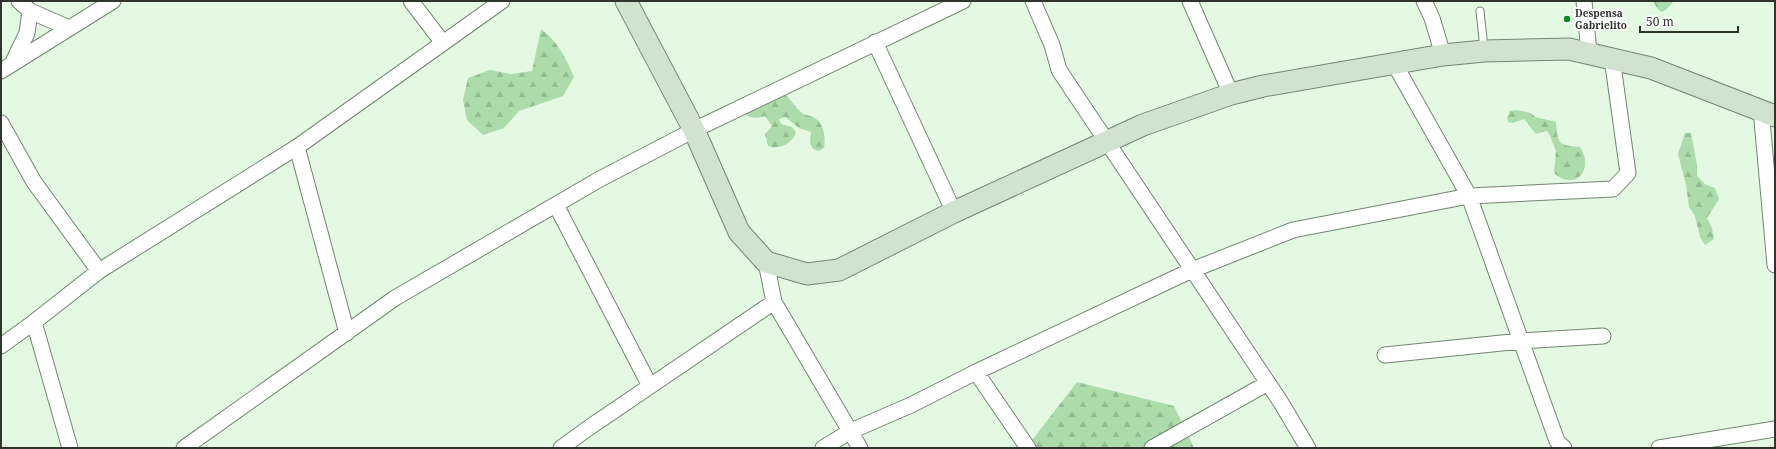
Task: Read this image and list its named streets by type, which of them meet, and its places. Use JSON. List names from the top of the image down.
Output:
{
  "places": ["Despensa Gabrielito"],
  "scale_bar": "50 m"
}
